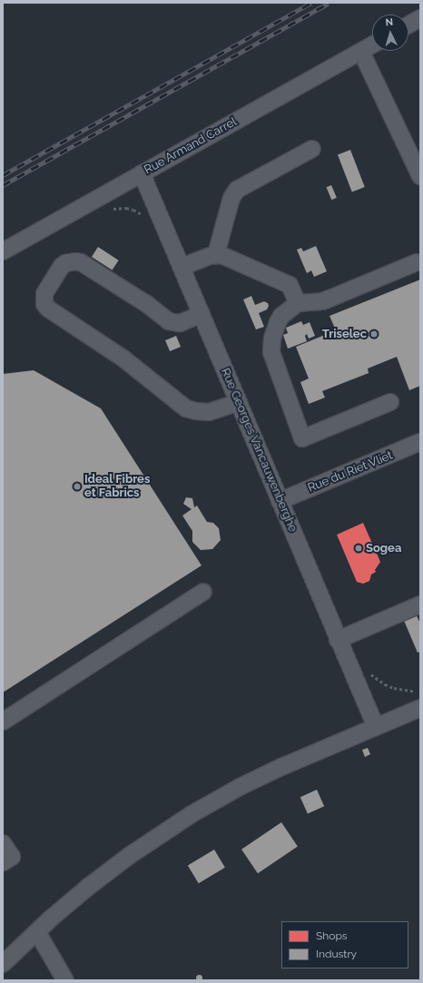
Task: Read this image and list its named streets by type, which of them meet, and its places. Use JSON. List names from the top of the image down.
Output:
{
  "streets": {
    "street": ["Rue Armand Carrel", "Rue Georges Vancauwenberghe", "Rue du Riet Vliet"]
  },
  "crossings": [
    ["Rue Armand Carrel", "Rue Georges Vancauwenberghe"],
    ["Rue Georges Vancauwenberghe", "Rue du Riet Vliet"]
  ],
  "places": ["Triselec", "Ideal Fibres et Fabrics", "Sogea"],
  "legend": ["Shops", "Industry"],
  "north": "top"
}
